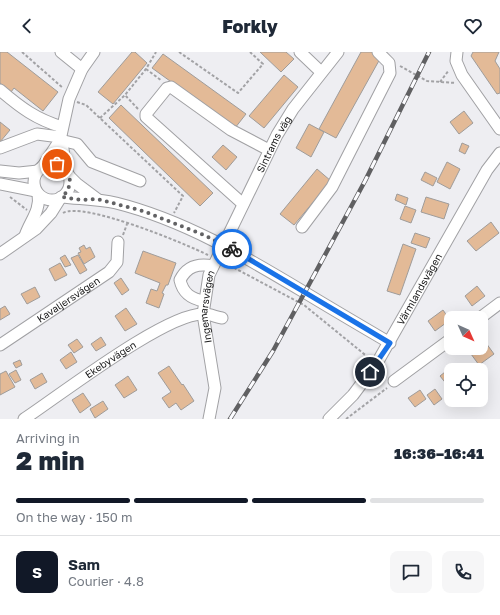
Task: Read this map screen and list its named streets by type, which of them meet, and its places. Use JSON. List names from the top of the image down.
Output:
{
  "streets": {
    "street": [
      "Sintrams väg",
      "Värmlandsvägen",
      "Kavaljersvägen",
      "Ingemarsvägen",
      "Ekebyvägen"
    ]
  },
  "crossings": [
    ["Sintrams väg", "Ingemarsvägen"],
    ["Ingemarsvägen", "Ekebyvägen"]
  ],
  "north": "bottom right",
  "page": {
    "header": "Forkly",
    "heading": ["2 min", "Arriving in", "16:36–16:41"],
    "panel": ["Sam", "Courier · 4.8"],
    "bar": "On the way · 150 m",
    "round": "S"
  }
}
